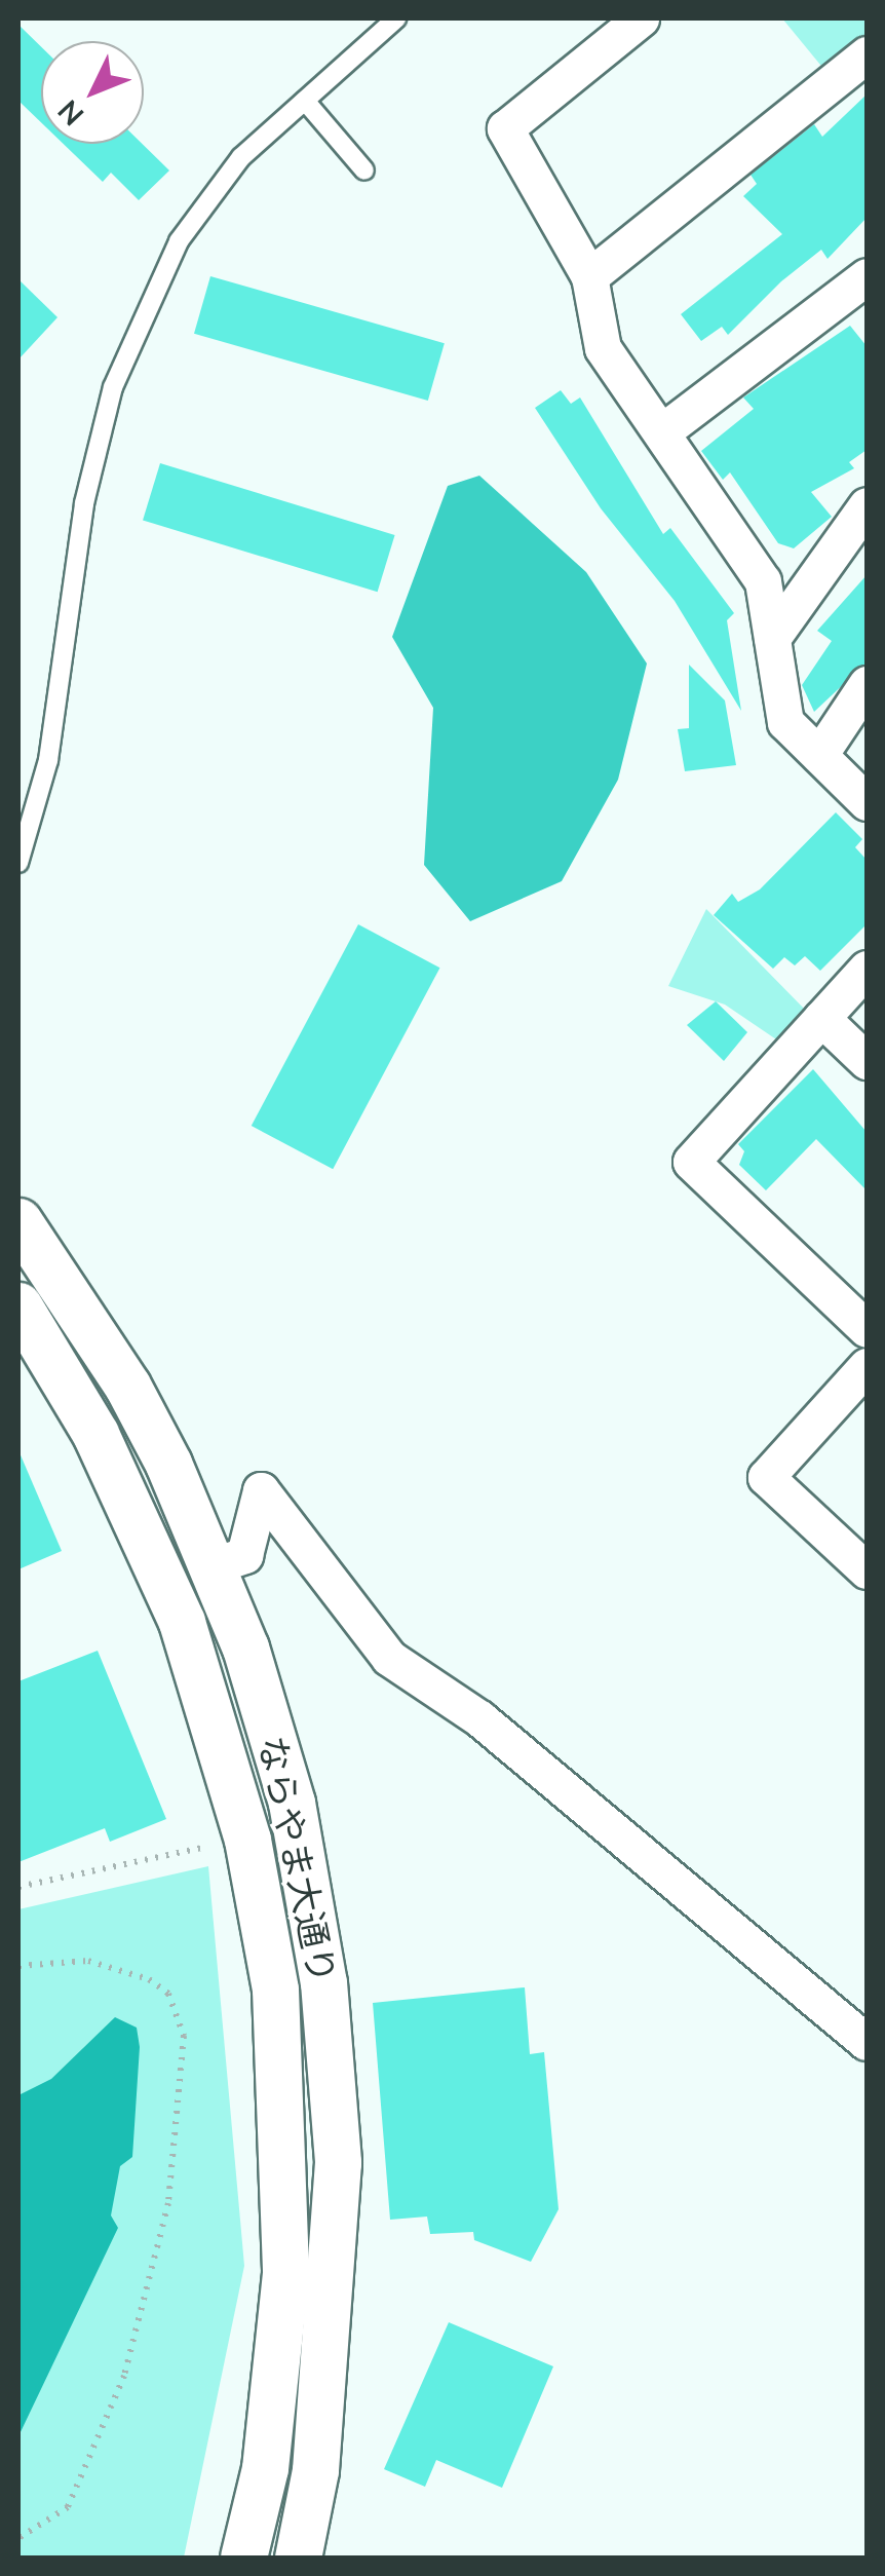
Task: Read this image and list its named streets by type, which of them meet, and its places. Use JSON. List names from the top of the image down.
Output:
{
  "streets": {
    "street": ["ならやま大通り"]
  },
  "north": "bottom left"
}
